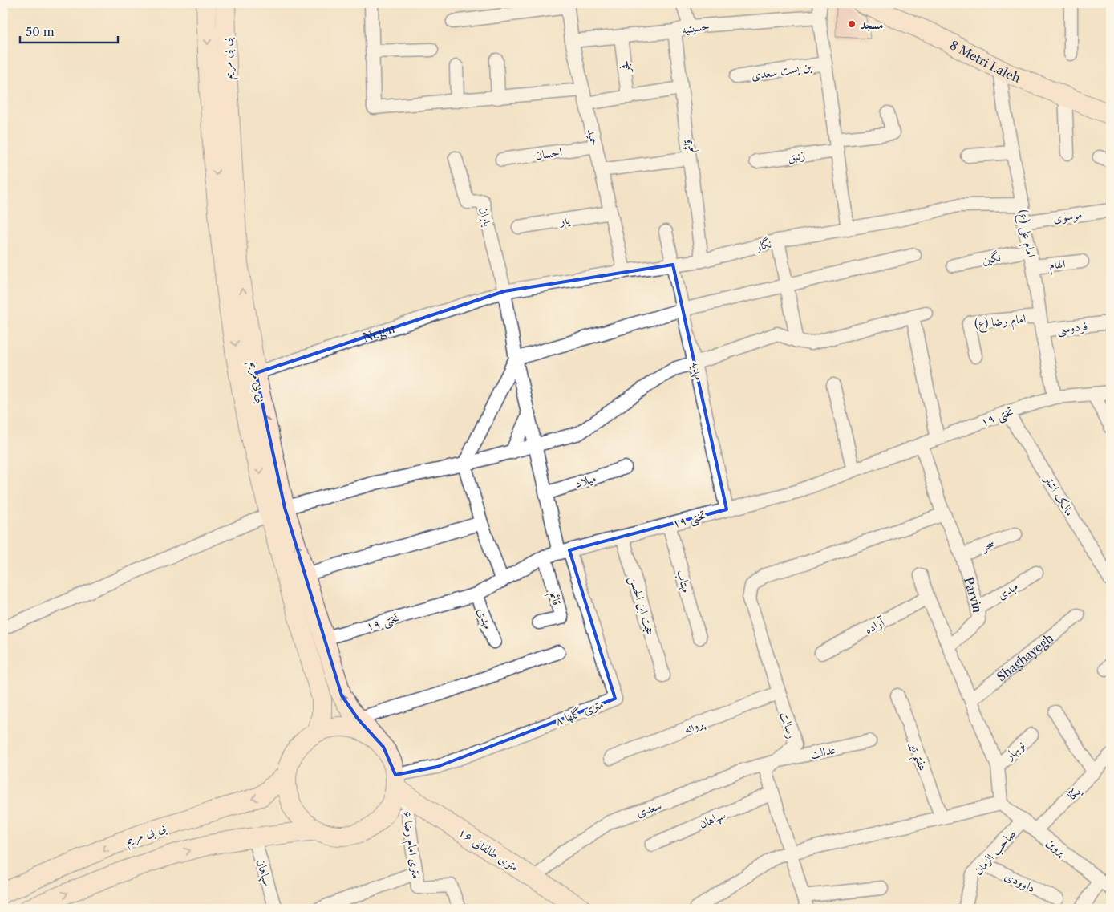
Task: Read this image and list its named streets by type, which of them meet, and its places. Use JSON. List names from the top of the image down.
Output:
{
  "streets": {
    "street": [
      "حسینیه",
      "بی بی مریم",
      "8 Metri Laleh",
      "فجر",
      "بن بست سعدی",
      "حمید",
      "قائم",
      "احسان",
      "زنبق",
      "موسوی",
      "باران",
      "یار",
      "امام علی (ع)",
      "نگار",
      "نگین",
      "الهام",
      "امام رضا (ع)",
      "فردوسی",
      "Negar",
      "مهدیه",
      "تختی ۱۹",
      "میلاد",
      "مالک اشتر",
      "سحر",
      "مهتاب",
      "مهدی",
      "Parvin",
      "حجت ابن الحسن",
      "آزاده",
      "Shaghayegh",
      "۸ متری گلها",
      "رسالت",
      "پروانه",
      "نوبهار",
      "عدالت",
      "هفتم تیر",
      "یکتا",
      "سعدی",
      "سپاهان",
      "۶ متری امام رضا",
      "پروین",
      "۱۶ متری طالقانی",
      "صاحب الزمان",
      "داوودی"
    ]
  },
  "crossings": [
    ["حسینیه", "فجر"],
    ["حسینیه", "حمید"],
    ["حسینیه", "قائم"],
    ["بی بی مریم", "Negar"],
    ["بی بی مریم", "تختی ۱۹"],
    ["بی بی مریم", "۸ متری گلها"],
    ["بی بی مریم", "۶ متری امام رضا"],
    ["بی بی مریم", "۱۶ متری طالقانی"],
    ["8 Metri Laleh", "امام علی (ع)"],
    ["حمید", "احسان"],
    ["حمید", "یار"],
    ["حمید", "نگار"],
    ["قائم", "نگار"],
    ["قائم", "تختی ۱۹"],
    ["موسوی", "امام علی (ع)"],
    ["باران", "نگار"],
    ["باران", "Negar"],
    ["امام علی (ع)", "نگار"],
    ["امام علی (ع)", "نگین"],
    ["امام علی (ع)", "الهام"],
    ["امام علی (ع)", "امام رضا (ع)"],
    ["امام علی (ع)", "فردوسی"],
    ["امام علی (ع)", "تختی ۱۹"],
    ["نگار", "Negar"],
    ["نگار", "مهدیه"],
    ["مهدیه", "تختی ۱۹"],
    ["تختی ۱۹", "مالک اشتر"],
    ["تختی ۱۹", "مهتاب"],
    ["تختی ۱۹", "مهدی"],
    ["تختی ۱۹", "Parvin"],
    ["تختی ۱۹", "حجت ابن الحسن"],
    ["تختی ۱۹", "۸ متری گلها"],
    ["سحر", "Parvin"],
    ["مهدی", "Parvin"],
    ["Parvin", "رسالت"],
    ["۸ متری گلها", "۶ متری امام رضا"],
    ["۸ متری گلها", "۱۶ متری طالقانی"],
    ["رسالت", "پروانه"],
    ["رسالت", "عدالت"],
    ["رسالت", "سعدی"],
    ["رسالت", "سپاهان"],
    ["عدالت", "سعدی"],
    ["یکتا", "پروین"],
    ["سعدی", "۱۶ متری طالقانی"],
    ["۶ متری امام رضا", "۱۶ متری طالقانی"],
    ["پروین", "صاحب الزمان"],
    ["صاحب الزمان", "داوودی"]
  ],
  "places": ["مسجد"],
  "scale_bar": "50 m"
}
